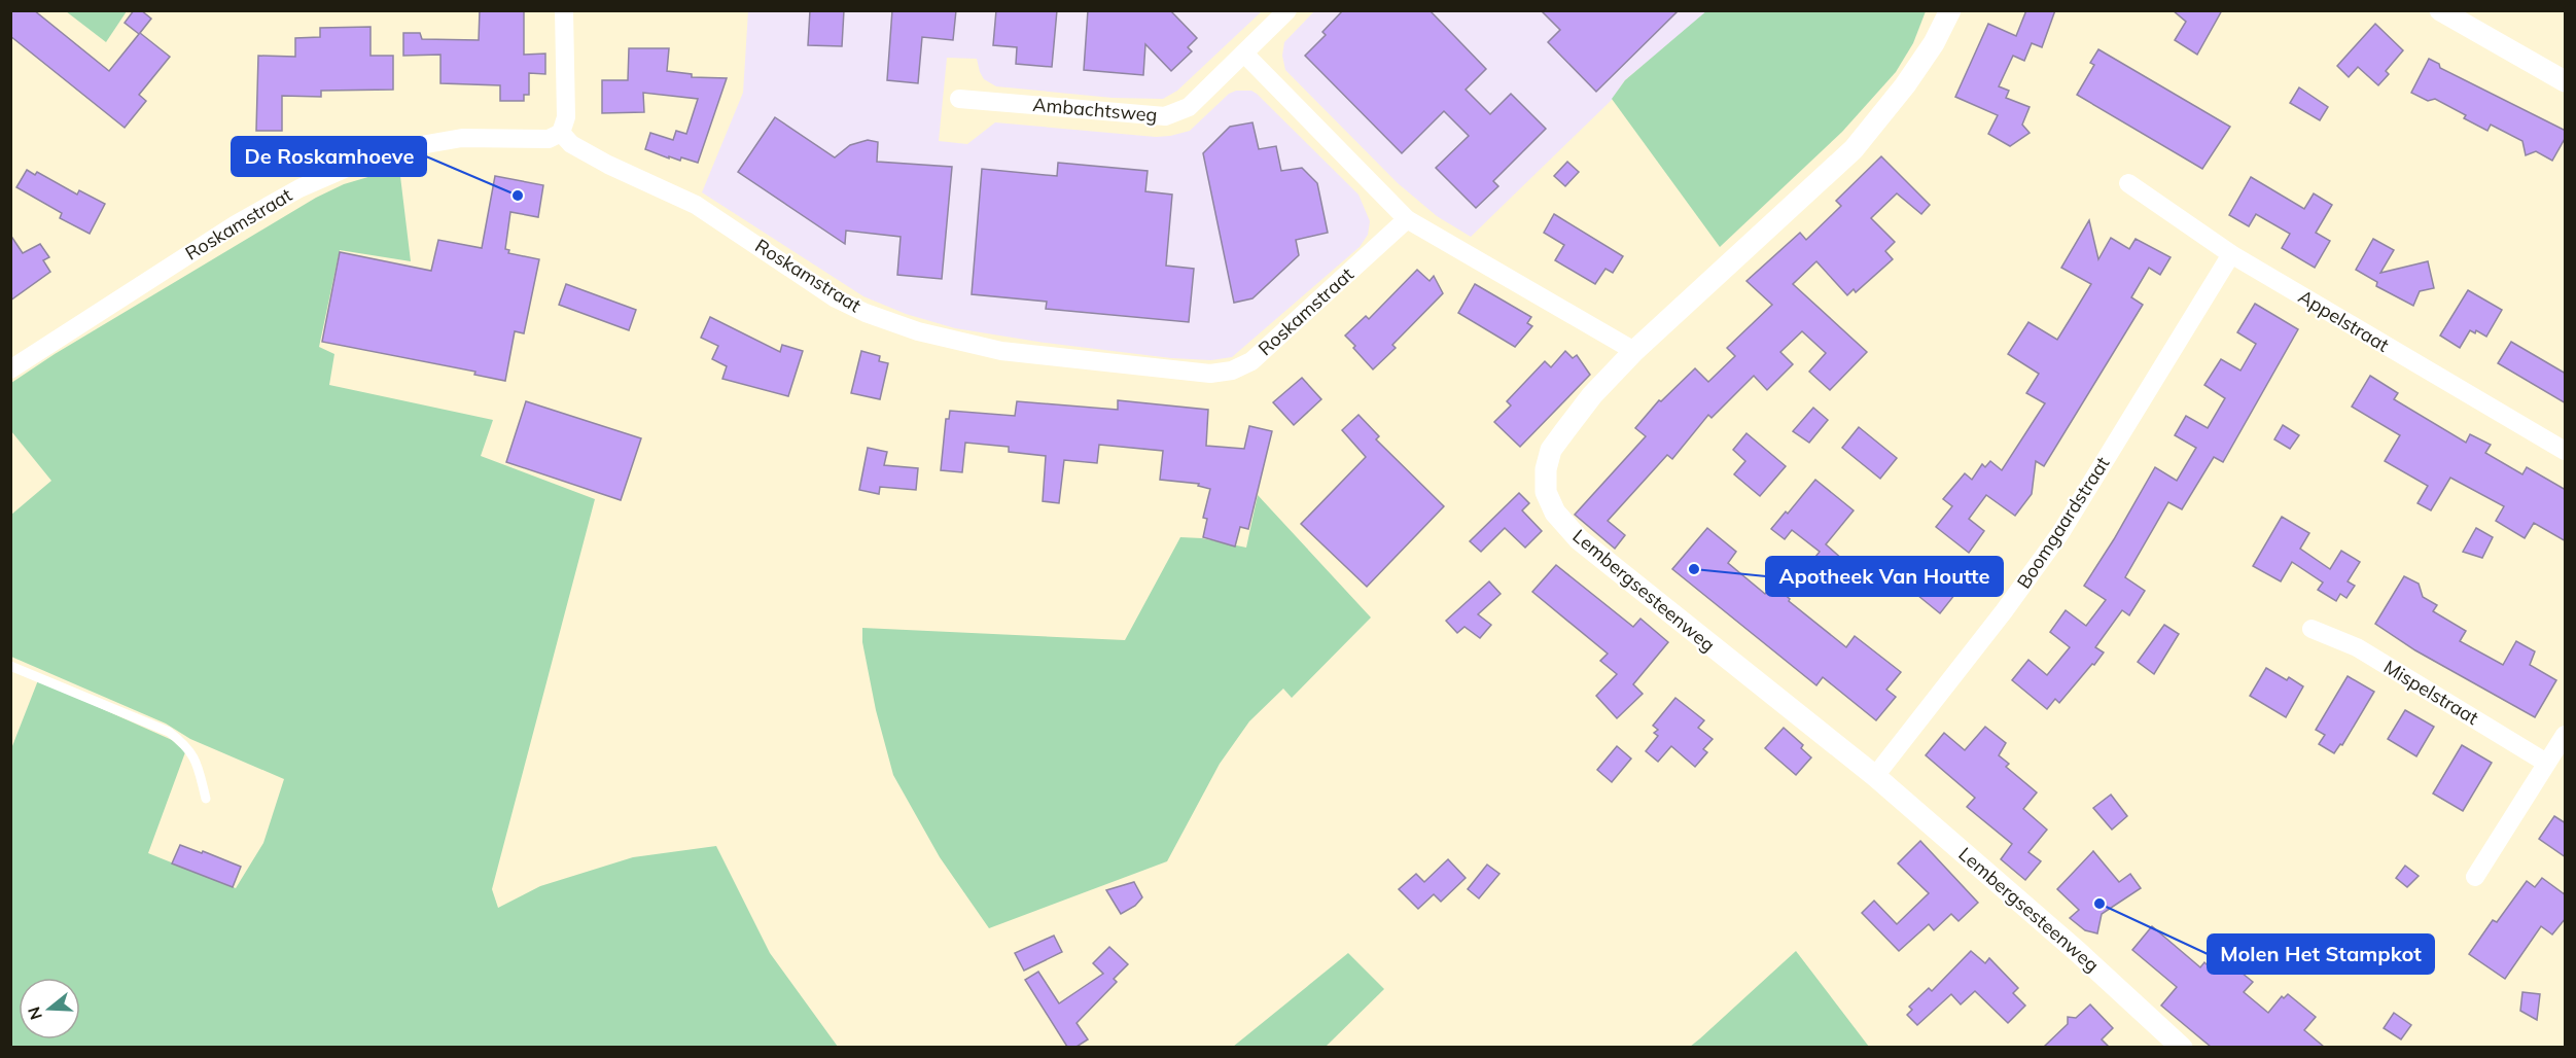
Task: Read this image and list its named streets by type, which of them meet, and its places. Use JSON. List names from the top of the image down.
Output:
{
  "streets": {
    "street": [
      "Ambachtsweg",
      "Roskamstraat",
      "Appelstraat",
      "Boomgaardstraat",
      "Lembergsesteenweg",
      "Mispelstraat"
    ]
  },
  "crossings": [
    ["Appelstraat", "Boomgaardstraat"],
    ["Boomgaardstraat", "Lembergsesteenweg"]
  ],
  "places": ["De Roskamhoeve", "Apotheek Van Houtte", "Molen Het Stampkot"],
  "north": "left"
}
